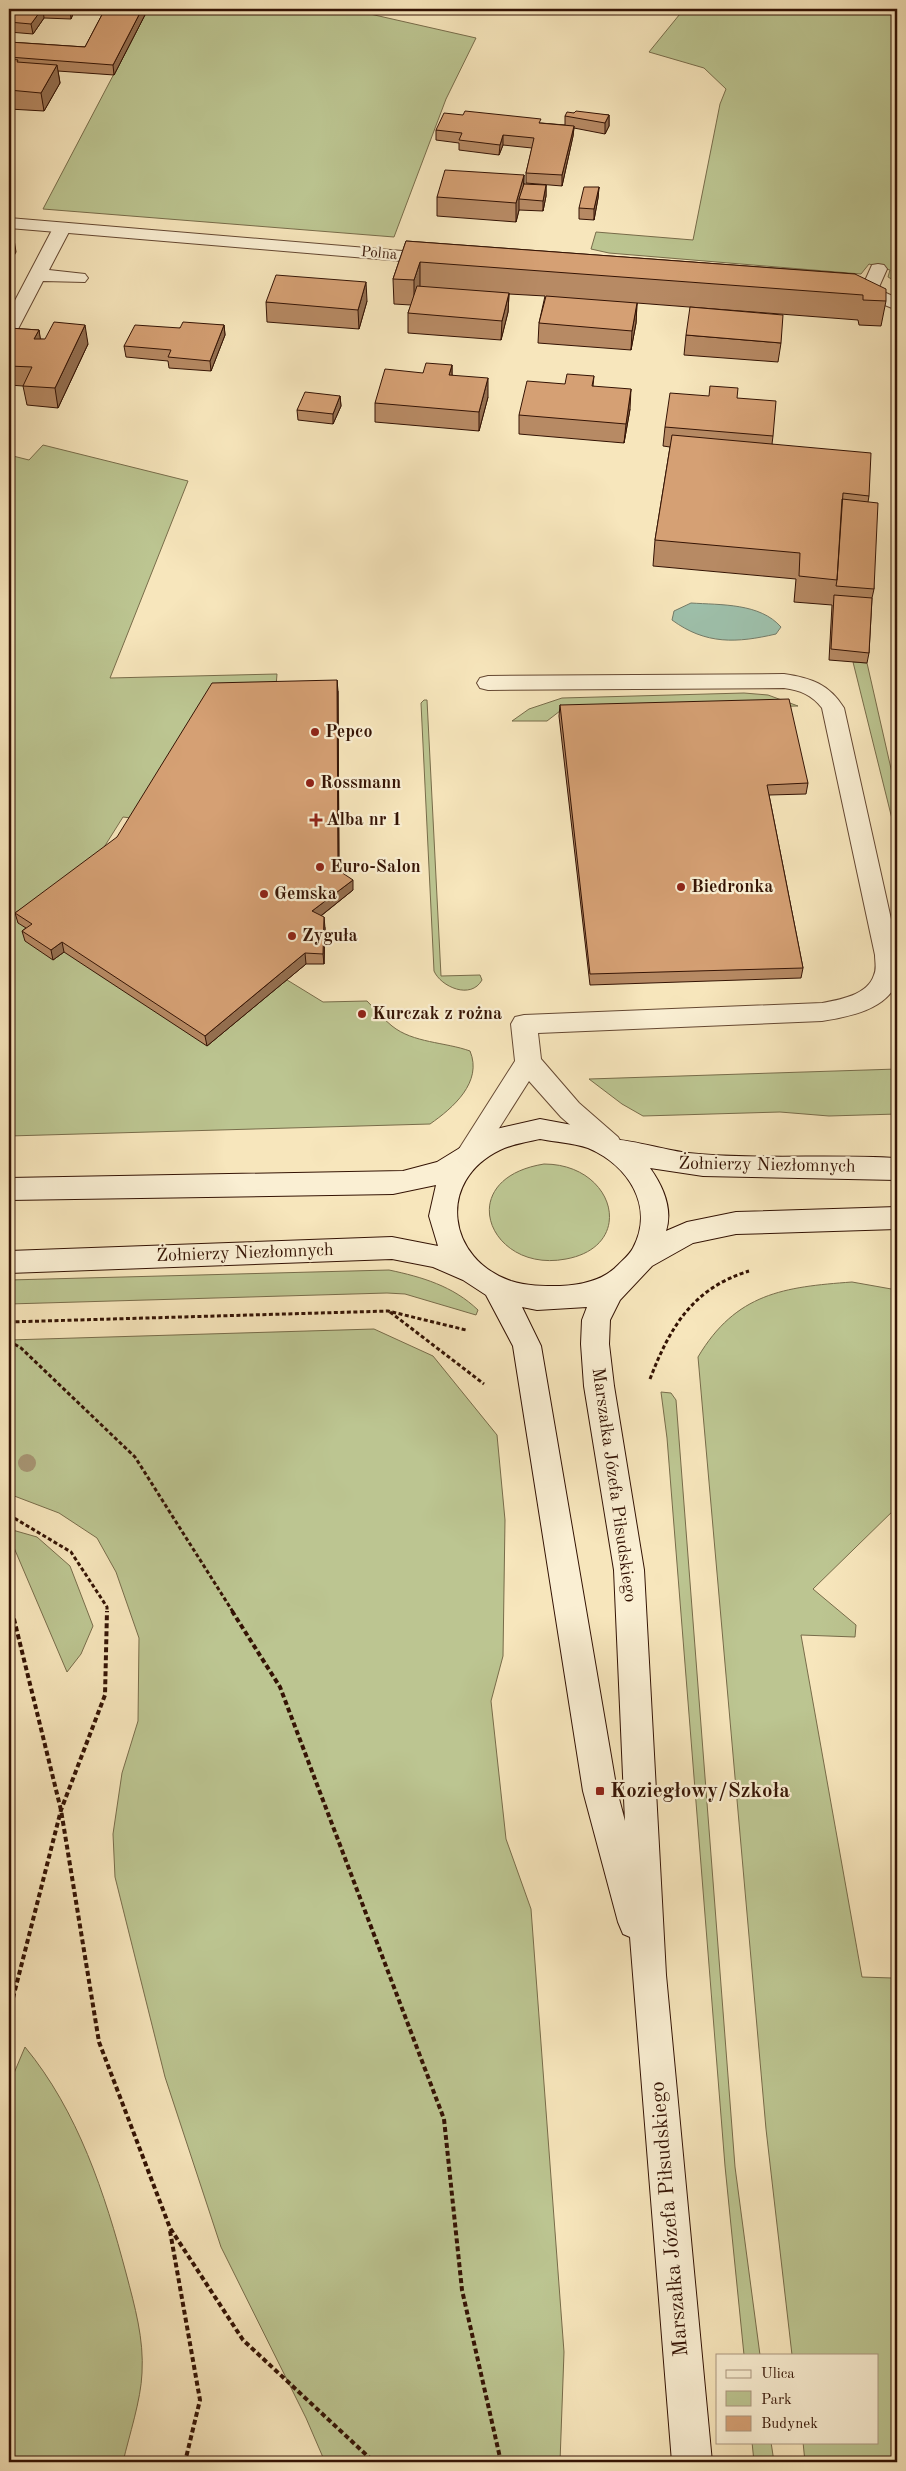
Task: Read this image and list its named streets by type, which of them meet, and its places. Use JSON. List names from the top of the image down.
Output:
{
  "streets": {
    "street": ["Polna", "Żołnierzy Niezłomnych", "Marszałka Józefa Piłsudskiego"]
  },
  "crossings": [
    ["Żołnierzy Niezłomnych", "Marszałka Józefa Piłsudskiego"]
  ],
  "places": {
    "other": [
      "Pepco",
      "Rossmann",
      "Euro-Salon",
      "Biedronka",
      "Gemska",
      "Zyguła",
      "Kurczak z rożna"
    ],
    "health": ["Alba nr 1"],
    "transit": ["Koziegłowy/Szkoła"]
  },
  "legend": ["Ulica", "Park", "Budynek"]
}
